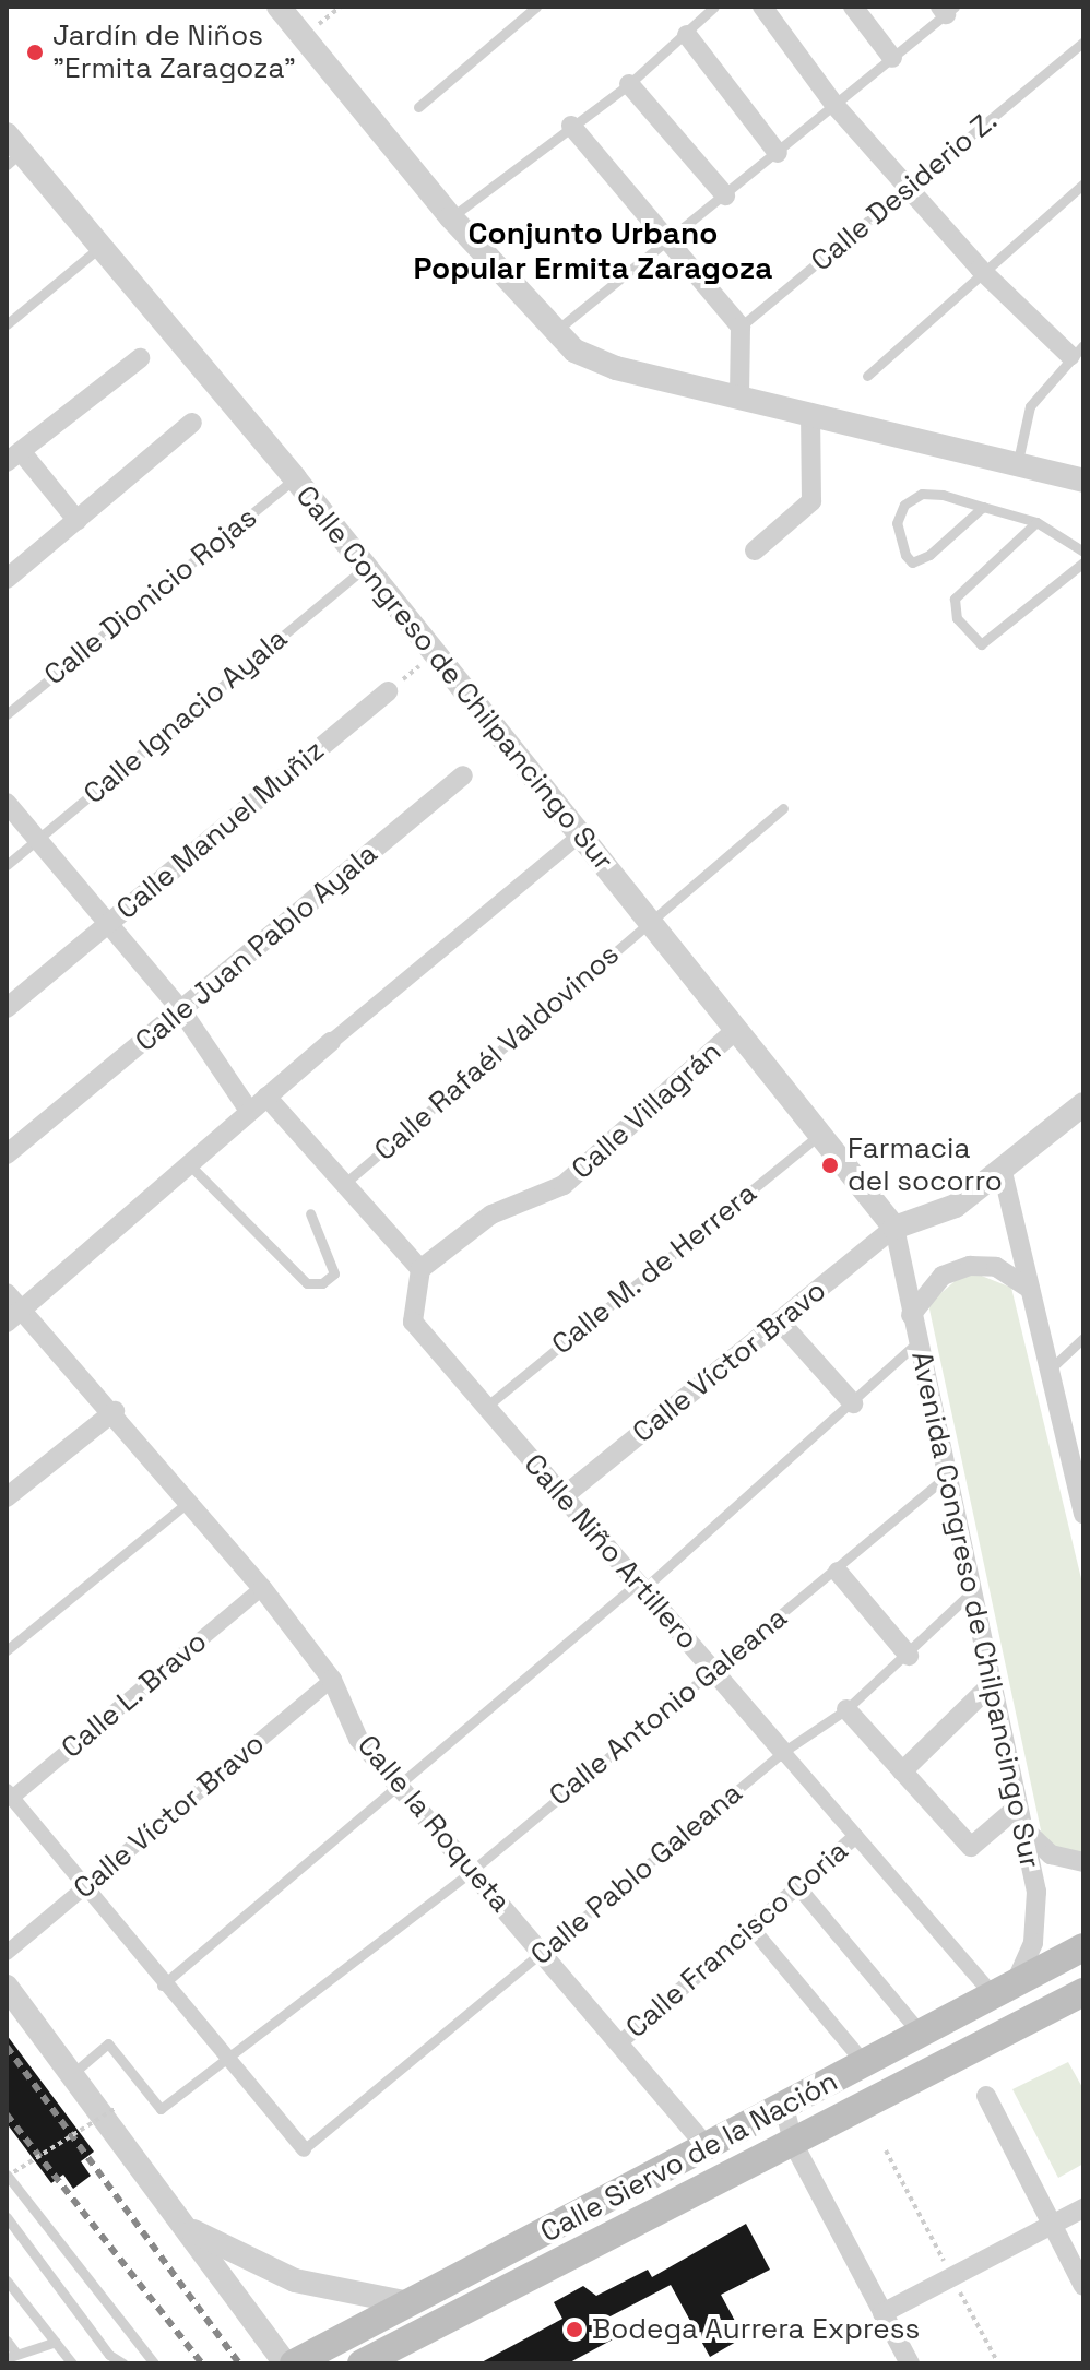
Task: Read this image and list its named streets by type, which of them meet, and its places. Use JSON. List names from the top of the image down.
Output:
{
  "streets": {
    "main road": ["Calle Siervo de la Nación"],
    "street": [
      "Calle Congreso de Chilpancingo Sur",
      "Calle Manuel Muñiz",
      "Calle Juan Pablo Ayala",
      "Calle Villagrán",
      "Calle Víctor Bravo",
      "Calle Niño Artillero",
      "Avenida Congreso de Chilpancingo Sur",
      "Calle L. Bravo",
      "Calle la Roqueta",
      "Calle Francisco Coria"
    ],
    "lane": [
      "Calle Desiderio Z.",
      "Calle Dionicio Rojas",
      "Calle Ignacio Ayala",
      "Calle Rafaél Valdovinos",
      "Calle M. de Herrera",
      "Calle Antonio Galeana",
      "Calle Pablo Galeana"
    ]
  },
  "crossings": [
    ["Calle Dionicio Rojas", "Calle Congreso de Chilpancingo Sur"],
    ["Calle Congreso de Chilpancingo Sur", "Calle Ignacio Ayala"],
    ["Calle Congreso de Chilpancingo Sur", "Calle Rafaél Valdovinos"],
    ["Calle Congreso de Chilpancingo Sur", "Calle Villagrán"],
    ["Calle Congreso de Chilpancingo Sur", "Calle M. de Herrera"],
    ["Calle Congreso de Chilpancingo Sur", "Calle Víctor Bravo"],
    ["Calle Congreso de Chilpancingo Sur", "Avenida Congreso de Chilpancingo Sur"],
    ["Calle Villagrán", "Calle Niño Artillero"],
    ["Calle M. de Herrera", "Calle Niño Artillero"],
    ["Calle Víctor Bravo", "Calle Niño Artillero"],
    ["Calle Víctor Bravo", "Avenida Congreso de Chilpancingo Sur"],
    ["Calle Víctor Bravo", "Calle la Roqueta"],
    ["Calle Niño Artillero", "Avenida Congreso de Chilpancingo Sur"],
    ["Calle Niño Artillero", "Calle Antonio Galeana"],
    ["Calle Niño Artillero", "Calle Pablo Galeana"],
    ["Calle Niño Artillero", "Calle Francisco Coria"],
    ["Calle Niño Artillero", "Calle Siervo de la Nación"],
    ["Avenida Congreso de Chilpancingo Sur", "Calle Antonio Galeana"],
    ["Avenida Congreso de Chilpancingo Sur", "Calle Pablo Galeana"],
    ["Avenida Congreso de Chilpancingo Sur", "Calle Siervo de la Nación"],
    ["Calle L. Bravo", "Calle la Roqueta"],
    ["Calle Antonio Galeana", "Calle la Roqueta"],
    ["Calle la Roqueta", "Calle Pablo Galeana"],
    ["Calle la Roqueta", "Calle Francisco Coria"],
    ["Calle la Roqueta", "Calle Siervo de la Nación"]
  ],
  "districts": ["Conjunto Urbano Popular Ermita Zaragoza"],
  "places": ["Jardín de Niños \"Ermita Zaragoza\"", "Farmacia del socorro", "Bodega Aurrera Express"]
}
